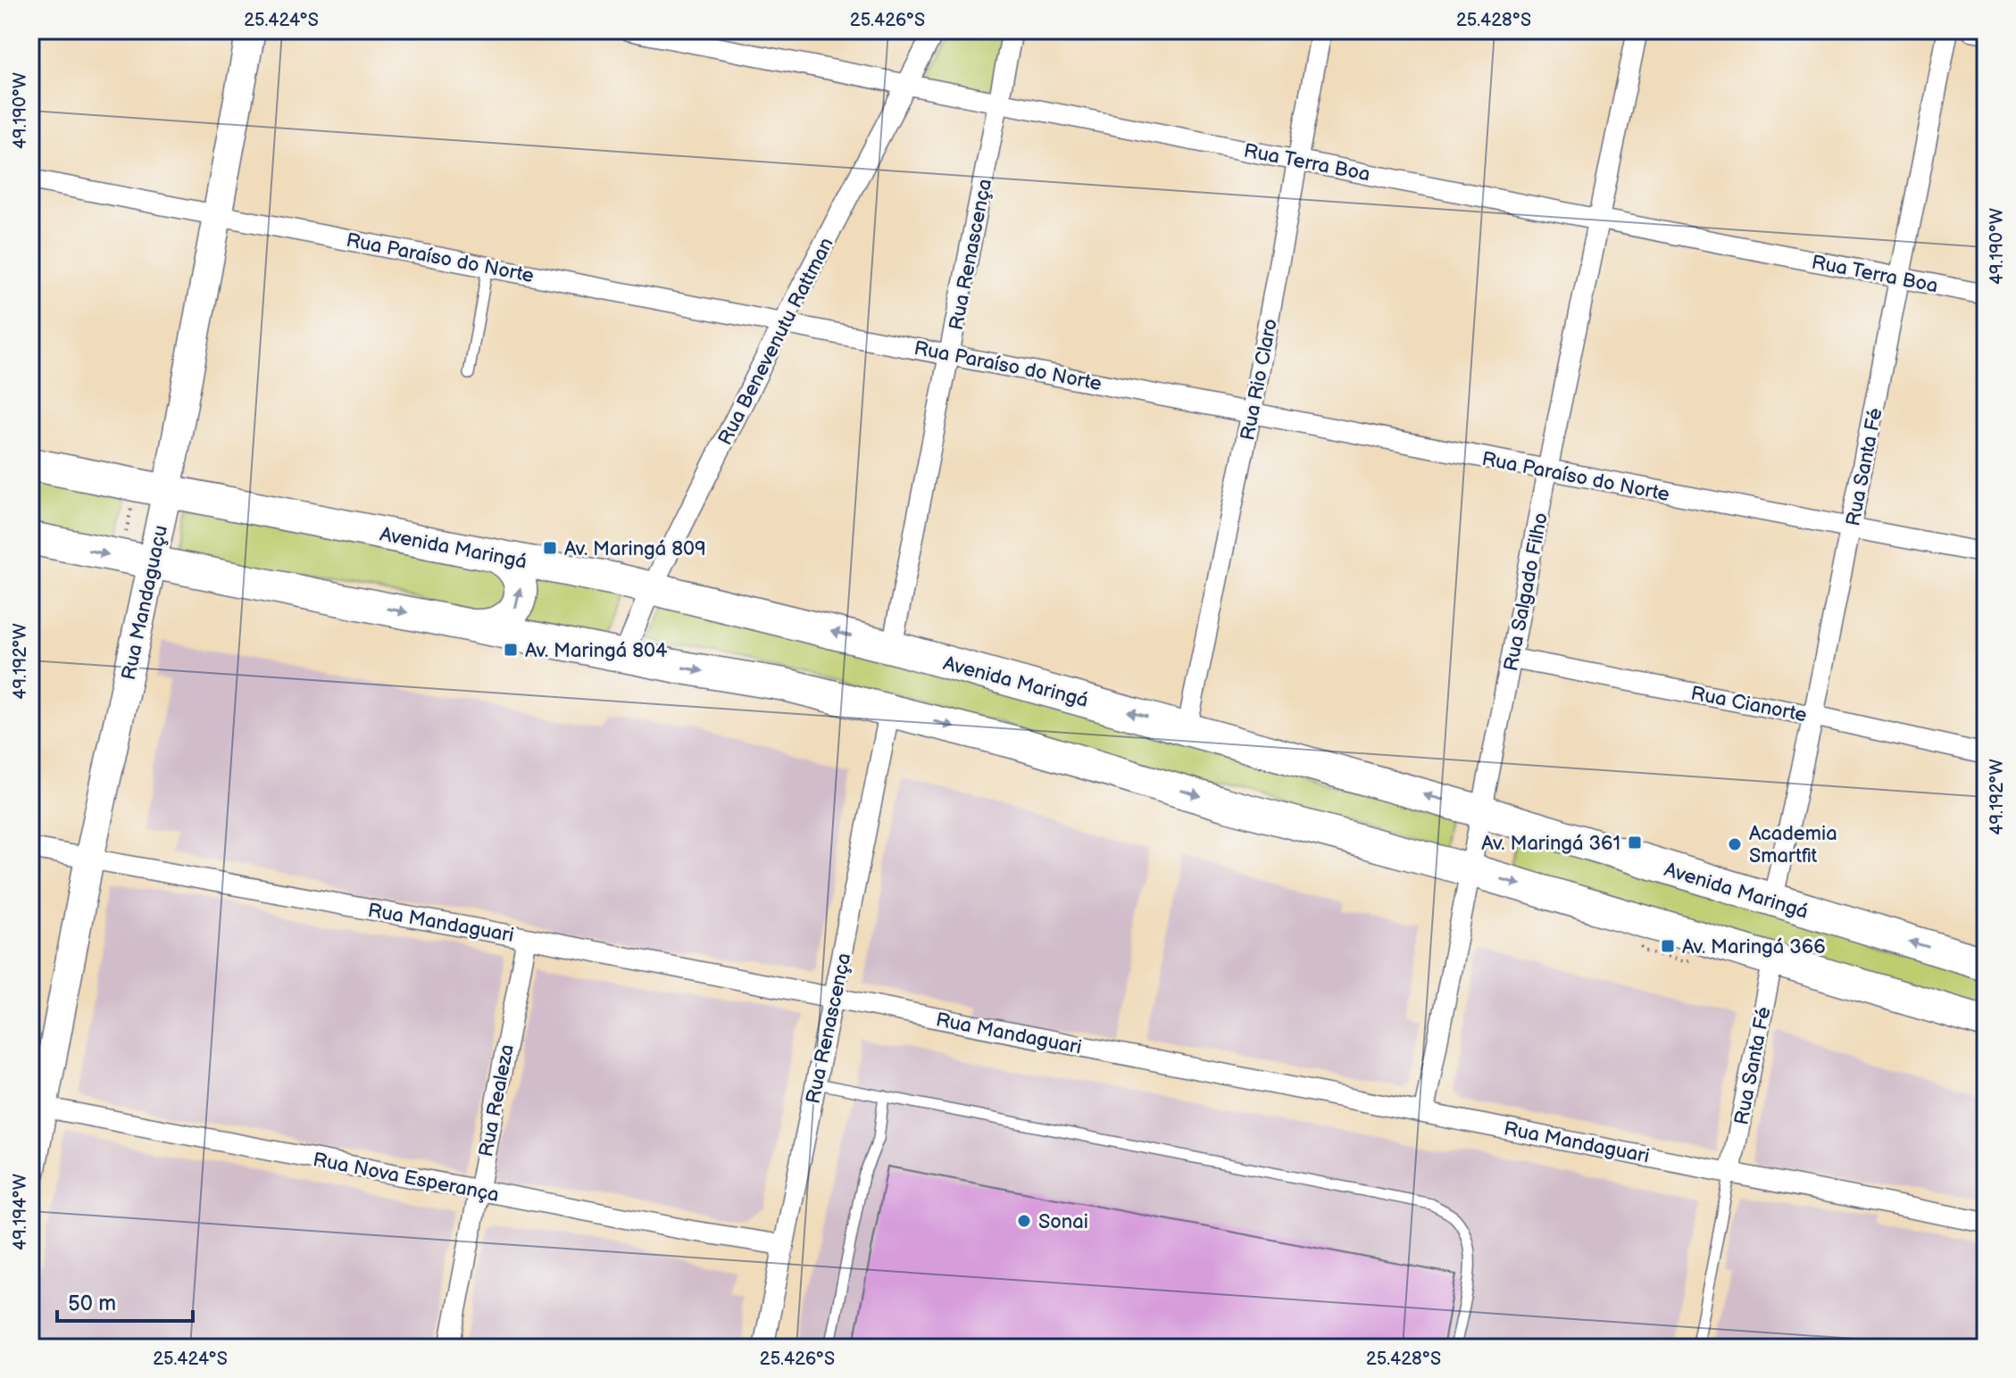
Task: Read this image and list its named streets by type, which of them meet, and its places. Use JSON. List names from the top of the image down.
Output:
{
  "streets": {
    "main road": ["Avenida Maringá"],
    "street": [
      "Rua Terra Boa",
      "Rua Renascença",
      "Rua Paraíso do Norte",
      "Rua Benevenutu Rattman",
      "Rua Rio Claro",
      "Rua Santa Fé",
      "Rua Salgado Filho",
      "Rua Mandaguaçu",
      "Rua Cianorte",
      "Rua Mandaguari",
      "Rua Realeza",
      "Rua Nova Esperança"
    ]
  },
  "crossings": [
    ["Rua Terra Boa", "Rua Renascença"],
    ["Rua Terra Boa", "Rua Benevenutu Rattman"],
    ["Rua Terra Boa", "Rua Rio Claro"],
    ["Rua Terra Boa", "Rua Santa Fé"],
    ["Rua Terra Boa", "Rua Salgado Filho"],
    ["Rua Renascença", "Rua Paraíso do Norte"],
    ["Rua Renascença", "Avenida Maringá"],
    ["Rua Renascença", "Rua Mandaguari"],
    ["Rua Renascença", "Rua Nova Esperança"],
    ["Rua Paraíso do Norte", "Rua Benevenutu Rattman"],
    ["Rua Paraíso do Norte", "Rua Rio Claro"],
    ["Rua Paraíso do Norte", "Rua Santa Fé"],
    ["Rua Paraíso do Norte", "Rua Salgado Filho"],
    ["Rua Paraíso do Norte", "Rua Mandaguaçu"],
    ["Rua Benevenutu Rattman", "Avenida Maringá"],
    ["Rua Rio Claro", "Avenida Maringá"],
    ["Rua Santa Fé", "Avenida Maringá"],
    ["Rua Santa Fé", "Rua Cianorte"],
    ["Rua Santa Fé", "Rua Mandaguari"],
    ["Avenida Maringá", "Rua Salgado Filho"],
    ["Avenida Maringá", "Rua Mandaguaçu"],
    ["Rua Salgado Filho", "Rua Cianorte"],
    ["Rua Salgado Filho", "Rua Mandaguari"],
    ["Rua Mandaguaçu", "Rua Mandaguari"],
    ["Rua Mandaguaçu", "Rua Nova Esperança"],
    ["Rua Mandaguari", "Rua Realeza"],
    ["Rua Realeza", "Rua Nova Esperança"]
  ],
  "places": {
    "transit": [
      "Av. Maringá 809",
      "Av. Maringá 804",
      "Av. Maringá 361",
      "Av. Maringá 366"
    ],
    "other": ["Academia Smartfit", "Sonai"]
  },
  "scale_bar": "50 m",
  "coordinates": [
    "25.424°S",
    "25.426°S",
    "25.428°S",
    "49.190°W",
    "49.192°W",
    "49.194°W"
  ]
}
